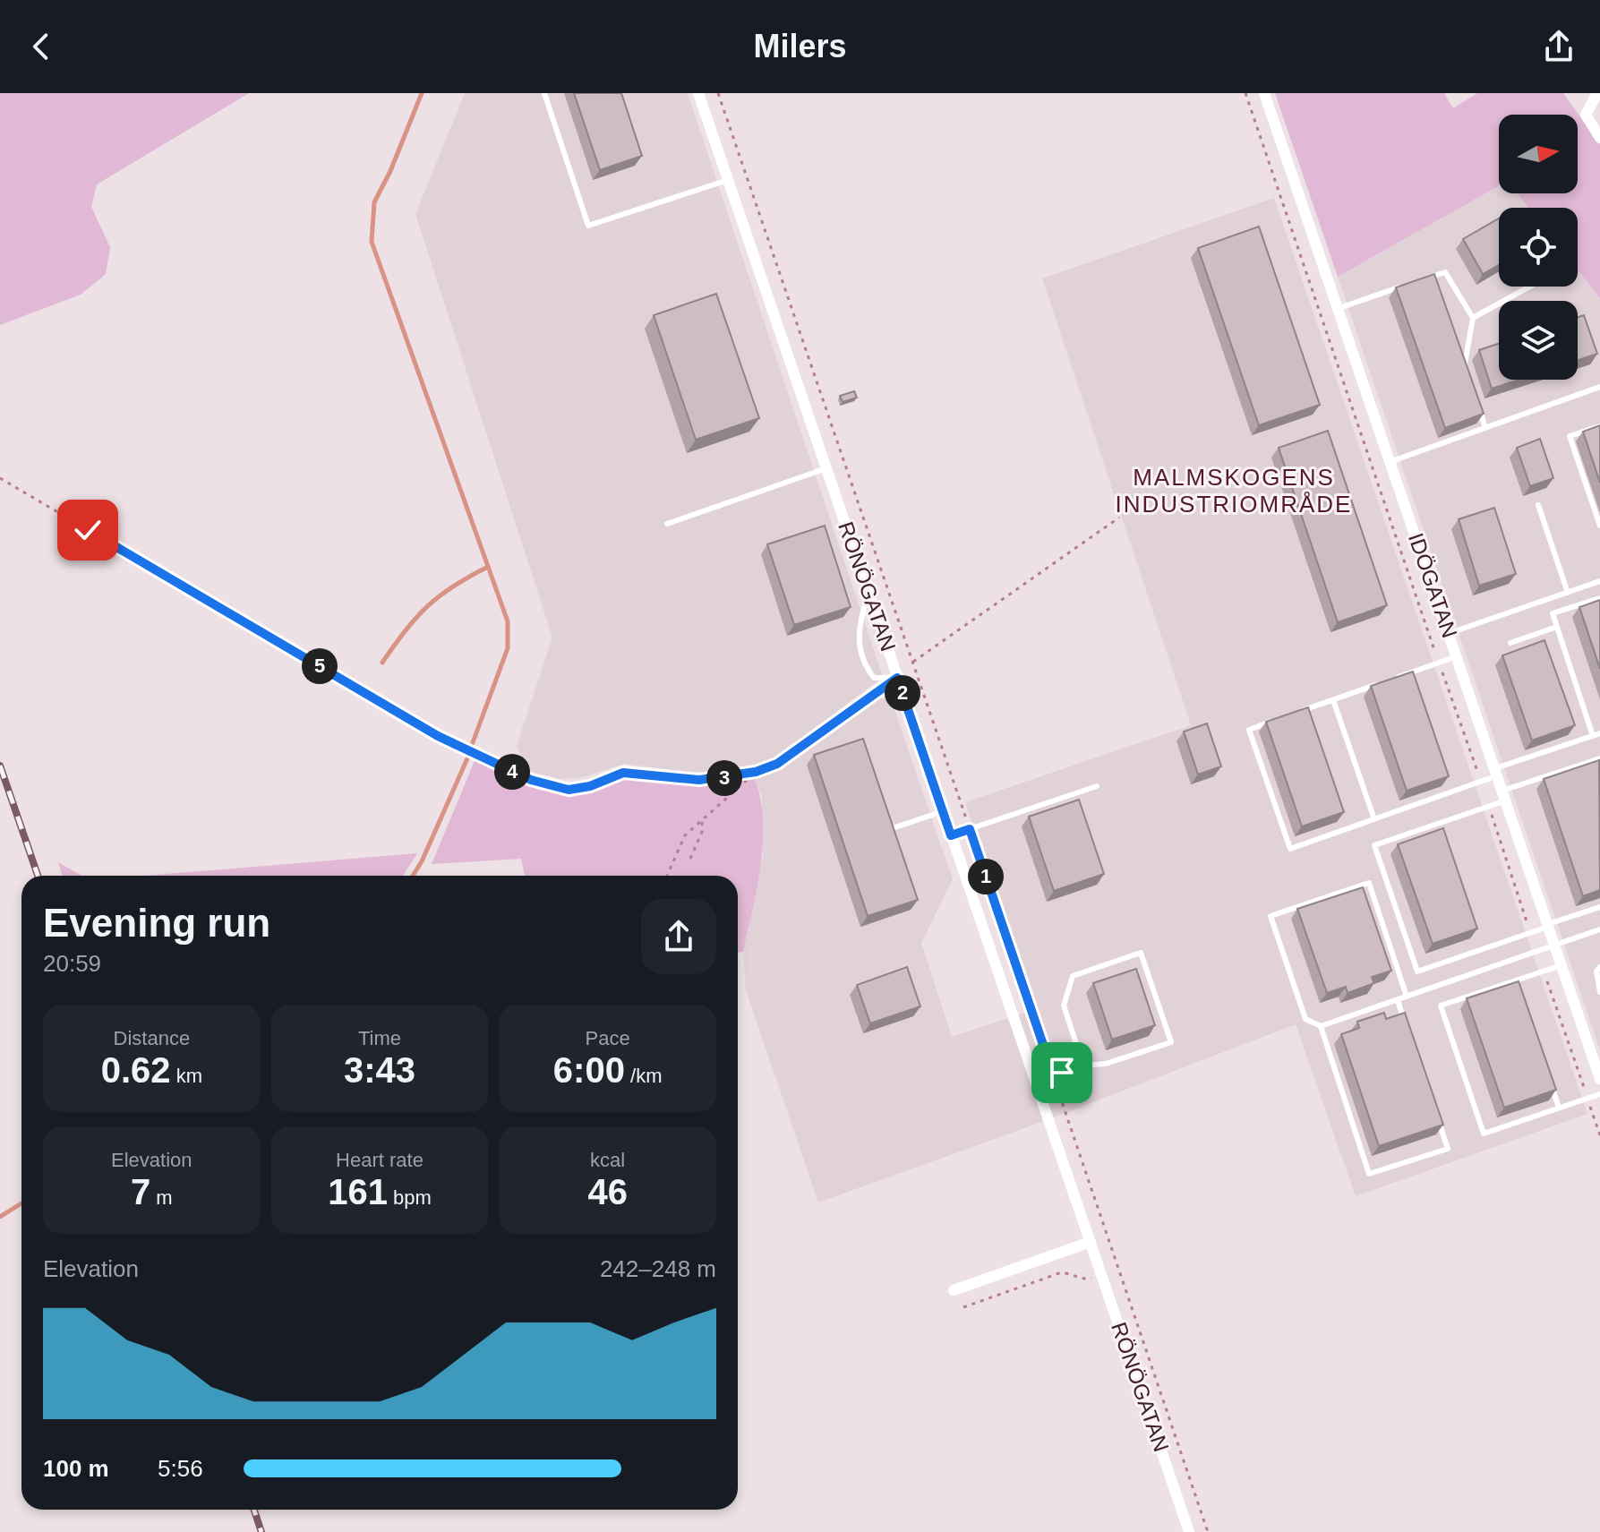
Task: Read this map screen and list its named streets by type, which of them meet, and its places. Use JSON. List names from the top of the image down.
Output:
{
  "streets": {
    "street": ["IDÖGATAN", "RÖNÖGATAN"]
  },
  "districts": ["MALMSKOGENS INDUSTRIOMRÅDE"],
  "north": "right",
  "page": {
    "header": "Milers",
    "pins": [
      "5",
      "2",
      "4",
      "3",
      "1"
    ],
    "heading": ["Evening run", "20:59"],
    "stats": [
      ["Distance", "0.62 km"],
      ["Time", "3:43"],
      ["Pace", "6:00 /km"],
      ["Elevation", "7 m"],
      ["Heart rate", "161 bpm"],
      ["kcal", "46"]
    ],
    "chart": ["Elevation", "242–248 m"],
    "list": [
      {
        "name": "100 m",
        "note": "5:56"
      }
    ]
  }
}
